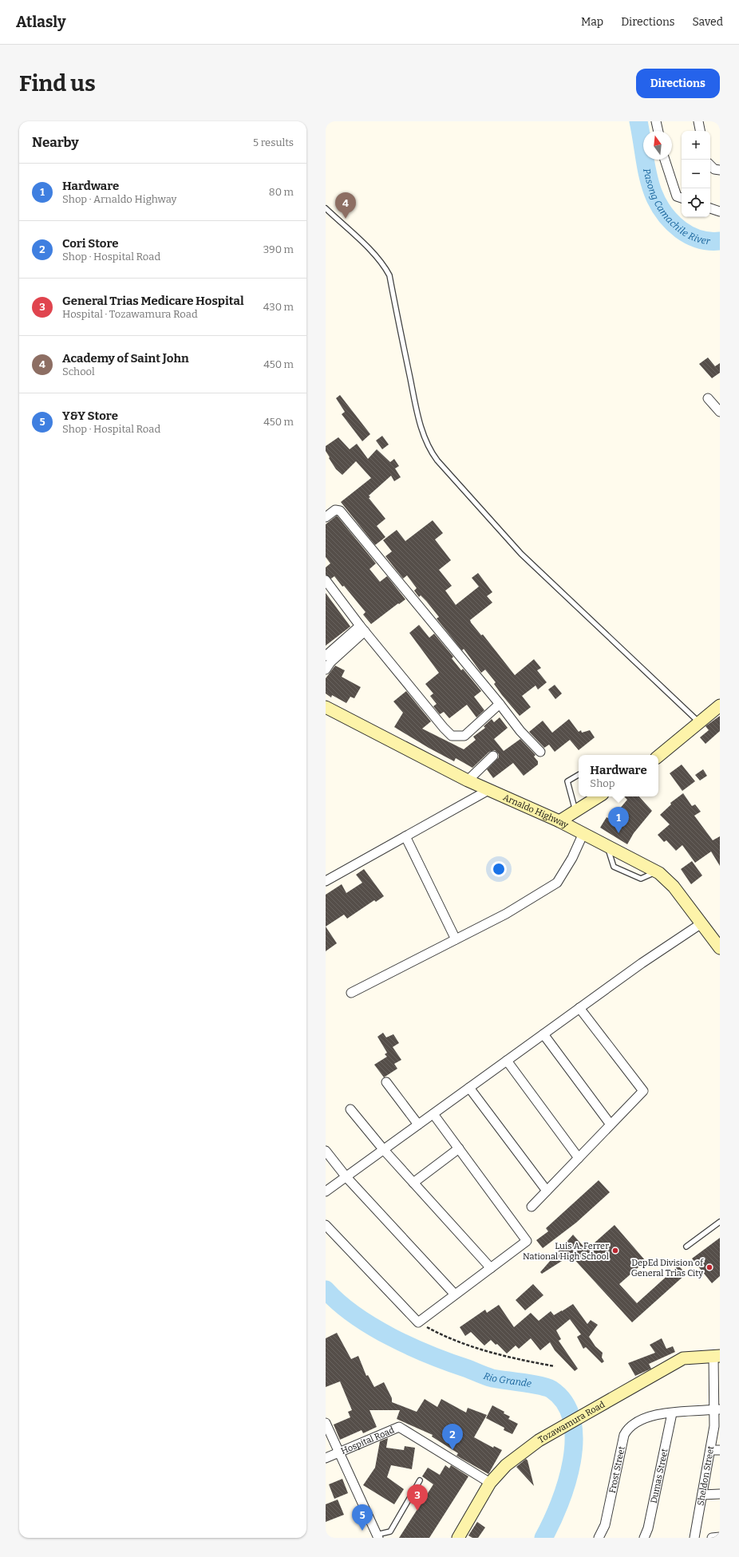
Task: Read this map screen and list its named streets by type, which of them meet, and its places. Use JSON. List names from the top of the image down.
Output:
{
  "streets": {
    "main road": ["Arnaldo Highway", "Tozawamura Road"],
    "street": [
      "Hospital Road",
      "Frost Street",
      "Dumas Street",
      "Sheldon Street"
    ]
  },
  "crossings": [
    ["Tozawamura Road", "Hospital Road"],
    ["Tozawamura Road", "Sheldon Street"],
    ["Frost Street", "Dumas Street"]
  ],
  "water": ["Pasong Camachile River", "Rio Grande"],
  "places": ["Luis A. Ferrer National High School", "DepEd Division of General Trias City"],
  "north": "top",
  "page": {
    "header": "Atlasly",
    "nav": ["Map", "Directions", "Saved"],
    "buttons": "Directions",
    "title": "Find us",
    "heading": ["Nearby", "5 results"],
    "map_buttons": ["+", "−"],
    "list": [
      {
        "mark": "1",
        "name": "Hardware",
        "note": "Shop · Arnaldo Highway",
        "value": "80 m"
      },
      {
        "mark": "2",
        "name": "Cori Store",
        "note": "Shop · Hospital Road",
        "value": "390 m"
      },
      {
        "mark": "3",
        "name": "General Trias Medicare Hospital",
        "note": "Hospital · Tozawamura Road",
        "value": "430 m"
      },
      {
        "mark": "4",
        "name": "Academy of Saint John",
        "note": "School",
        "value": "450 m"
      },
      {
        "mark": "5",
        "name": "Y&Y Store",
        "note": "Shop · Hospital Road",
        "value": "450 m"
      }
    ],
    "pins": [
      "4",
      "1",
      "2",
      "3",
      "5"
    ],
    "popup": ["Hardware", "Shop"]
  }
}
